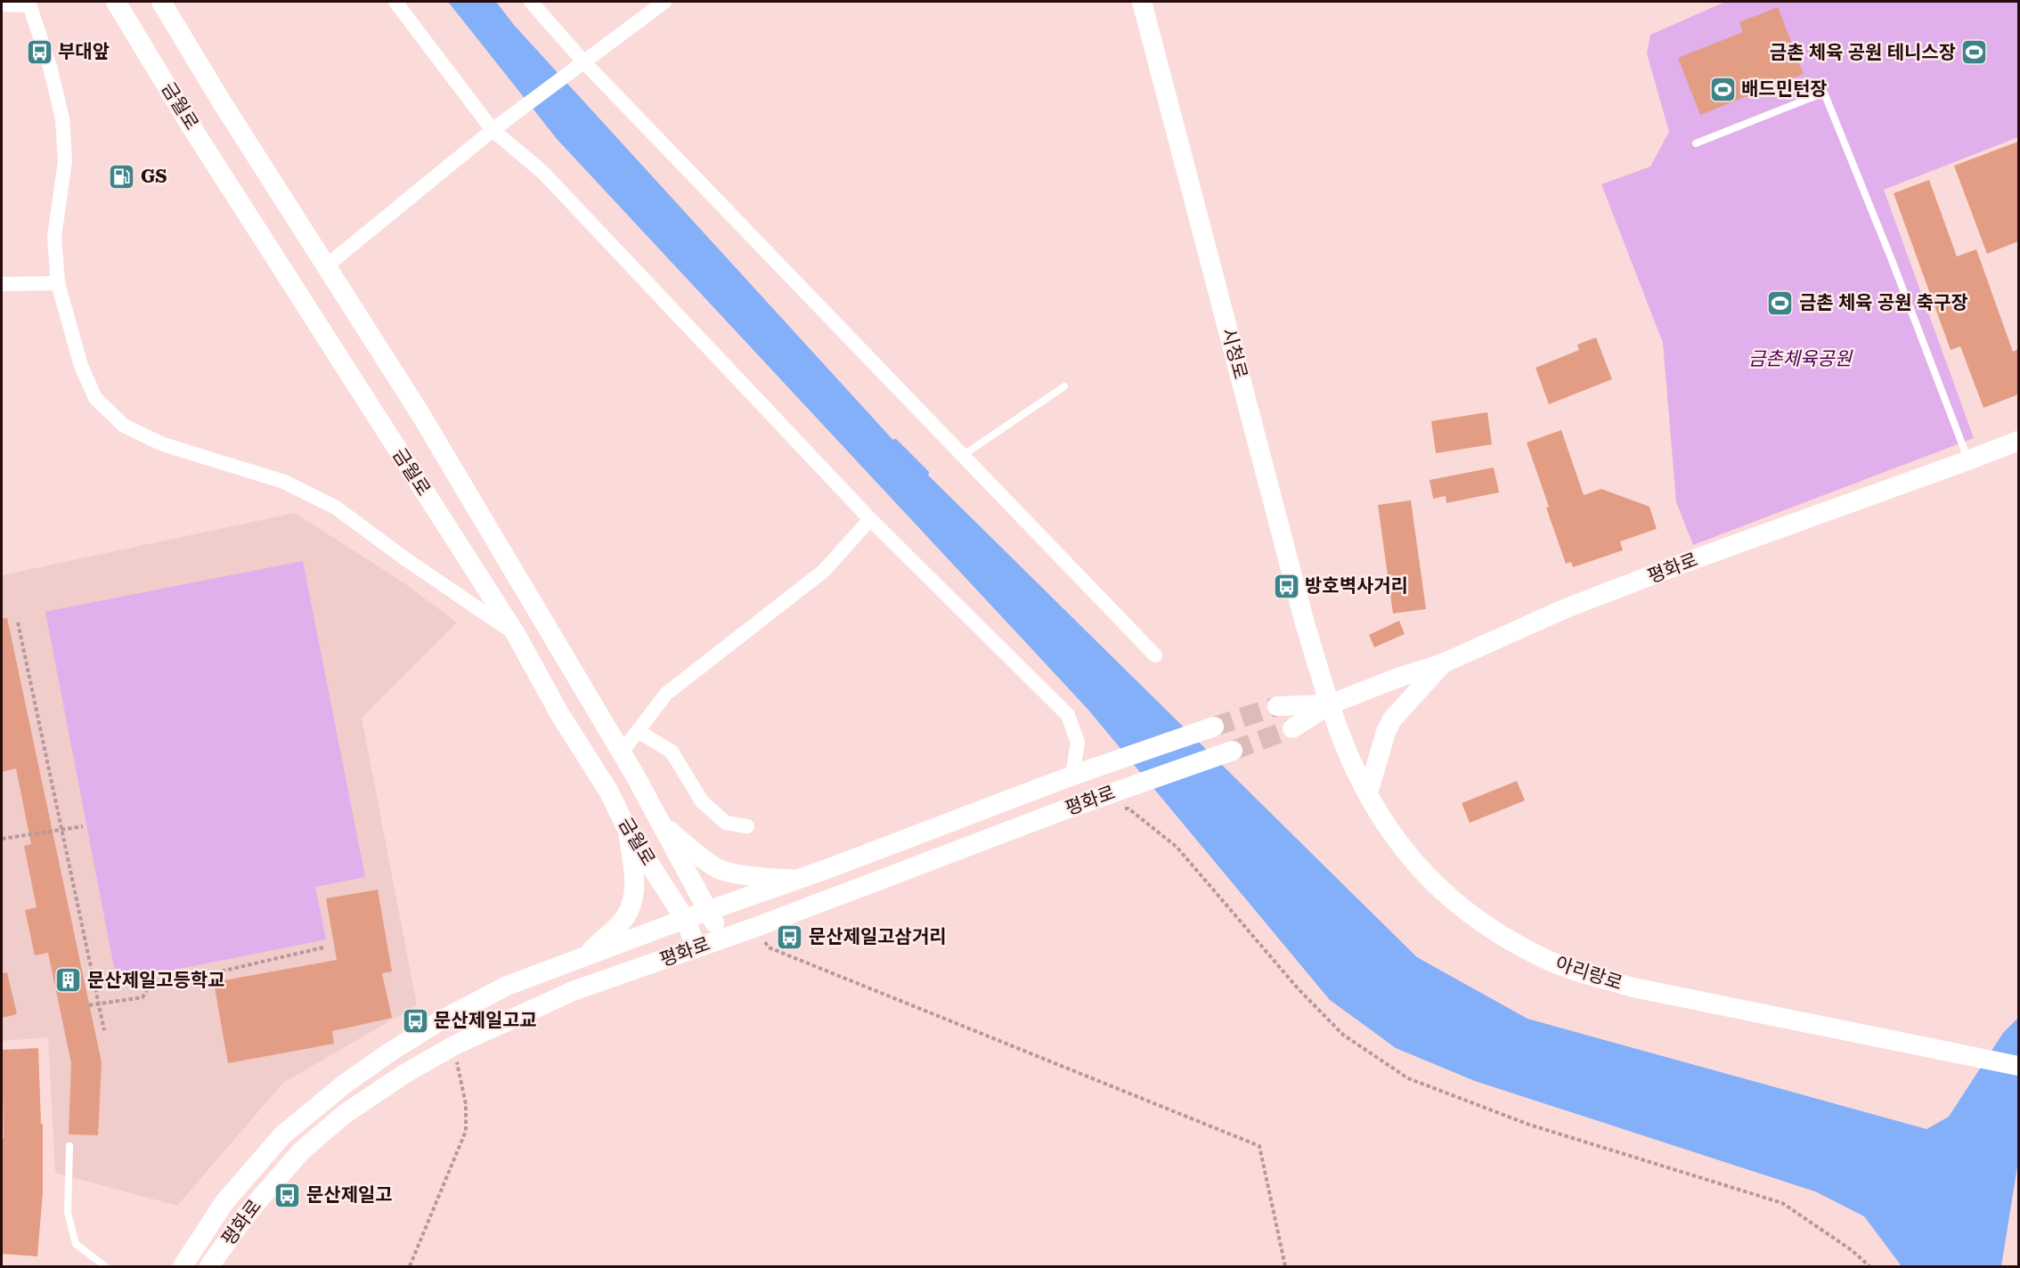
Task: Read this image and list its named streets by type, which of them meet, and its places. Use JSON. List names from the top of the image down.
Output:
{
  "streets": {
    "main road": [
      "금월로",
      "시청로",
      "평화로",
      "아리랑로"
    ]
  },
  "crossings": [
    ["금월로", "평화로"],
    ["시청로", "평화로"],
    ["시청로", "아리랑로"],
    ["평화로", "아리랑로"]
  ],
  "parks": ["금촌체육공원"],
  "places": {
    "bus stop": [
      "부대앞",
      "방호벽사거리",
      "문산제일고삼거리",
      "문산제일고교",
      "문산제일고"
    ],
    "sports": ["금촌 체육 공원 테니스장", "배드민턴장", "금촌 체육 공원 축구장"],
    "fuel station": ["GS"],
    "building": ["문산제일고등학교"]
  }
}
